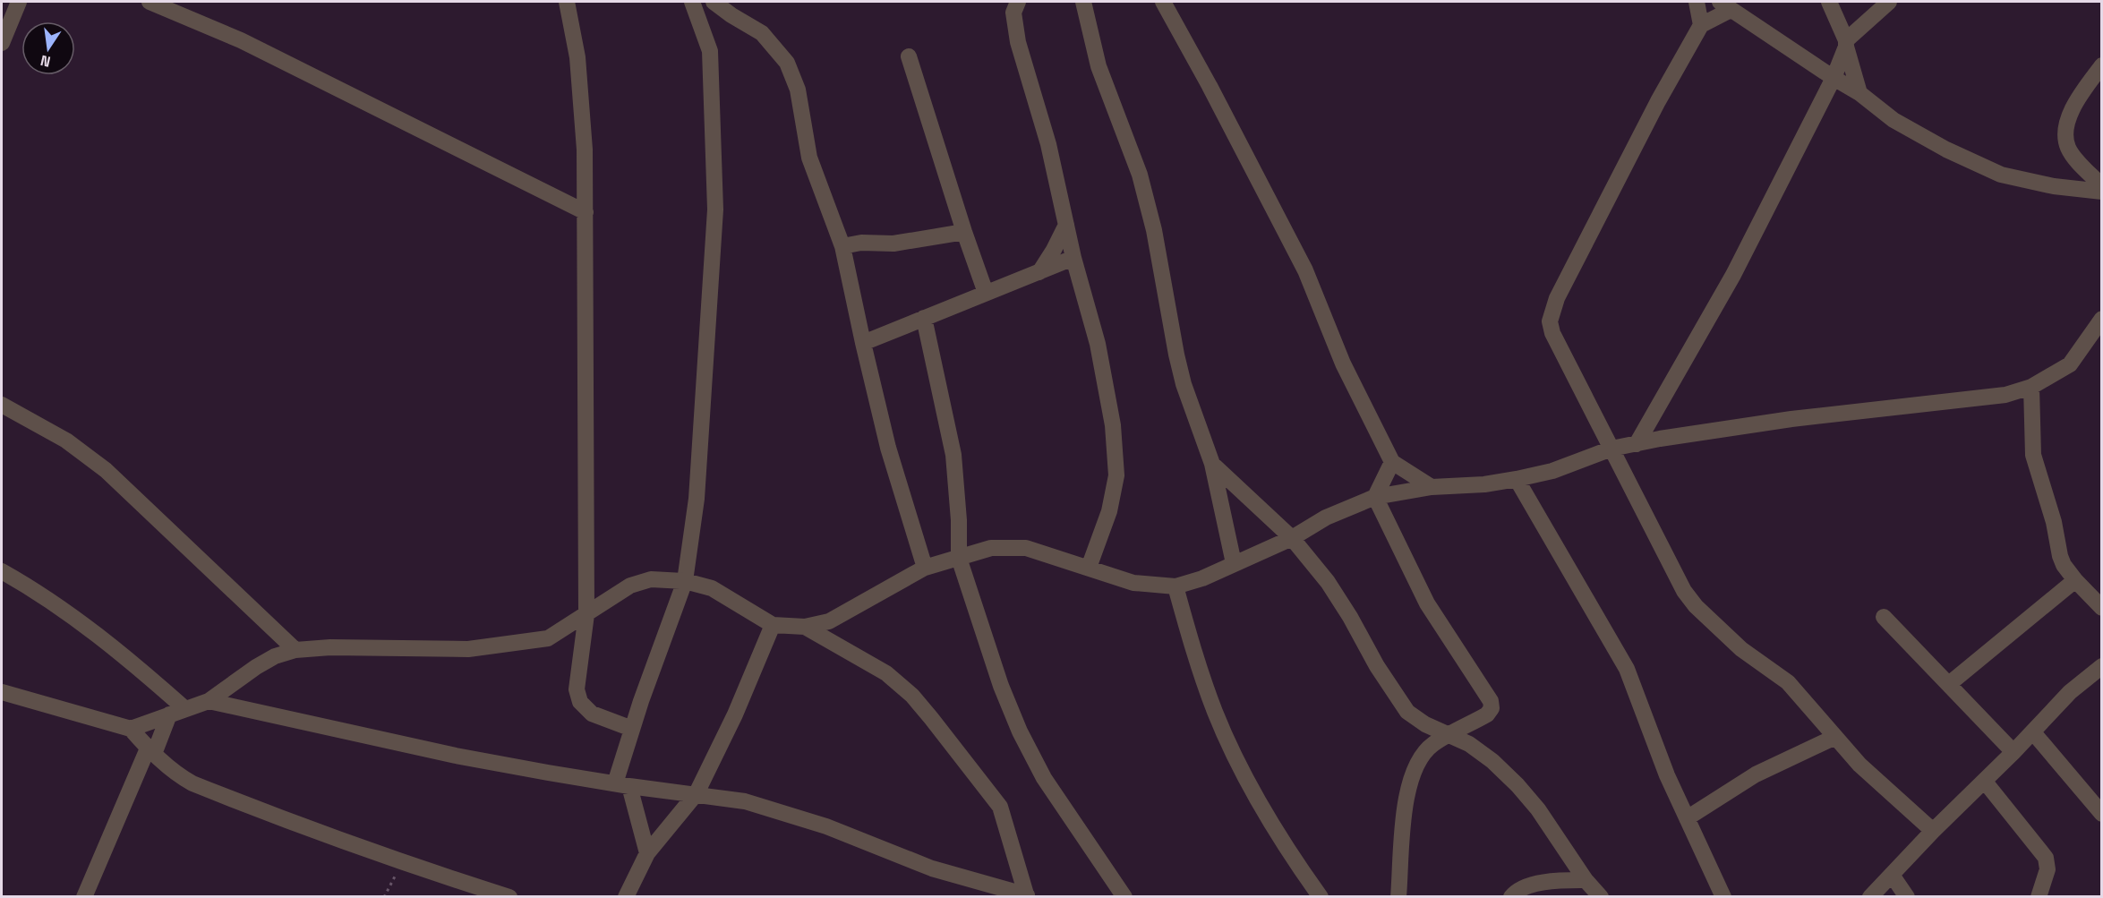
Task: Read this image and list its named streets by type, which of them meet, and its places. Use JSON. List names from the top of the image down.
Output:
{
  "north": "bottom"
}
